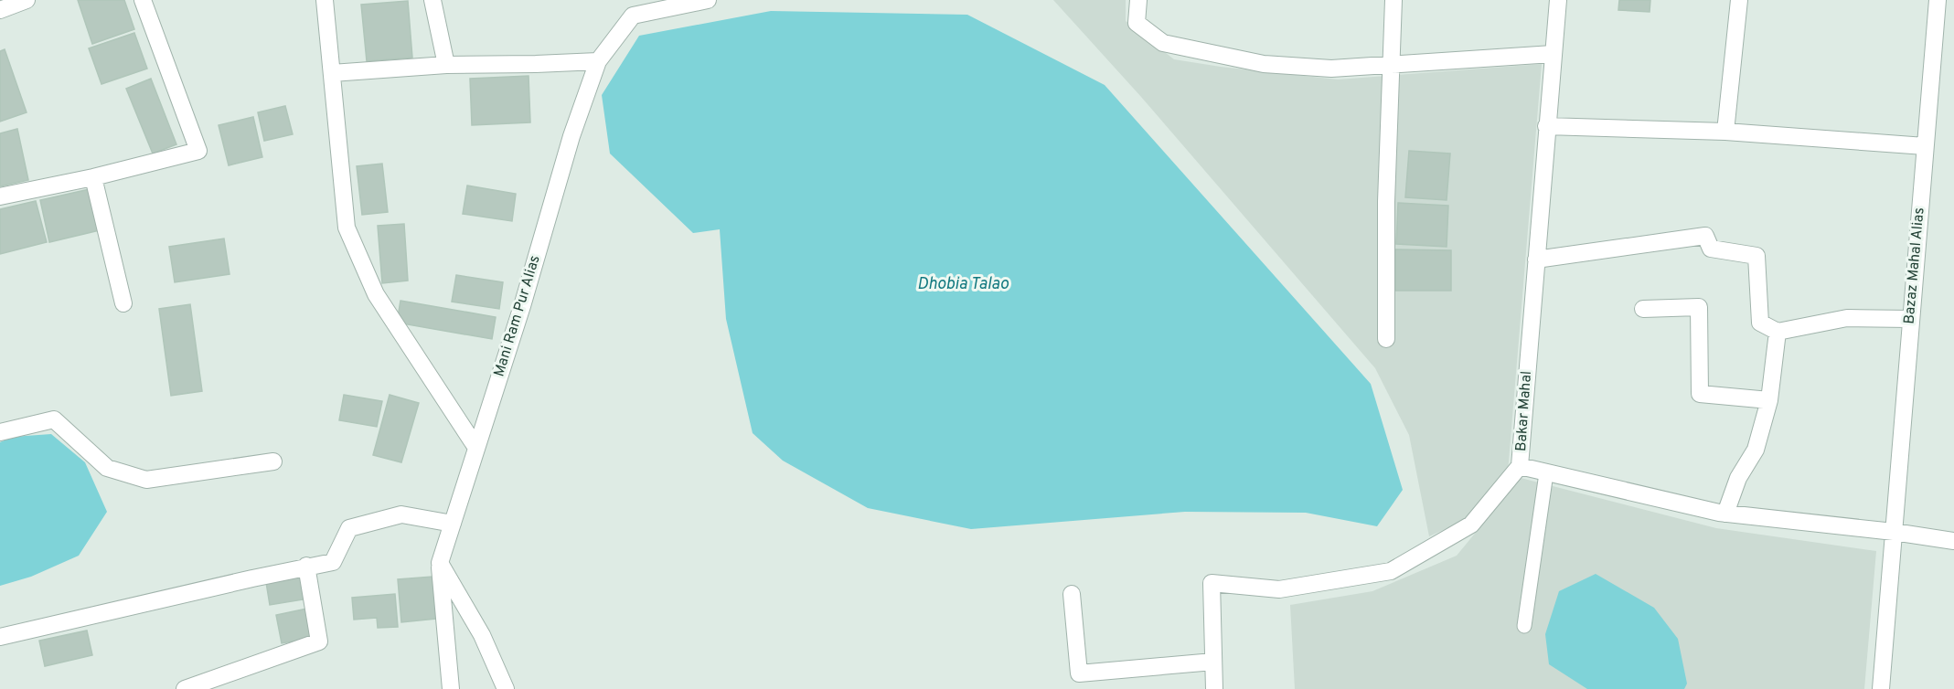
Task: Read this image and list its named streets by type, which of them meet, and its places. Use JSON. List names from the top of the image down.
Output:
{
  "streets": {
    "street": ["Bazaz Mahal Alias", "Mani Ram Pur Alias", "Bakar Mahal"]
  },
  "water": ["Dhobia Talao"]
}
